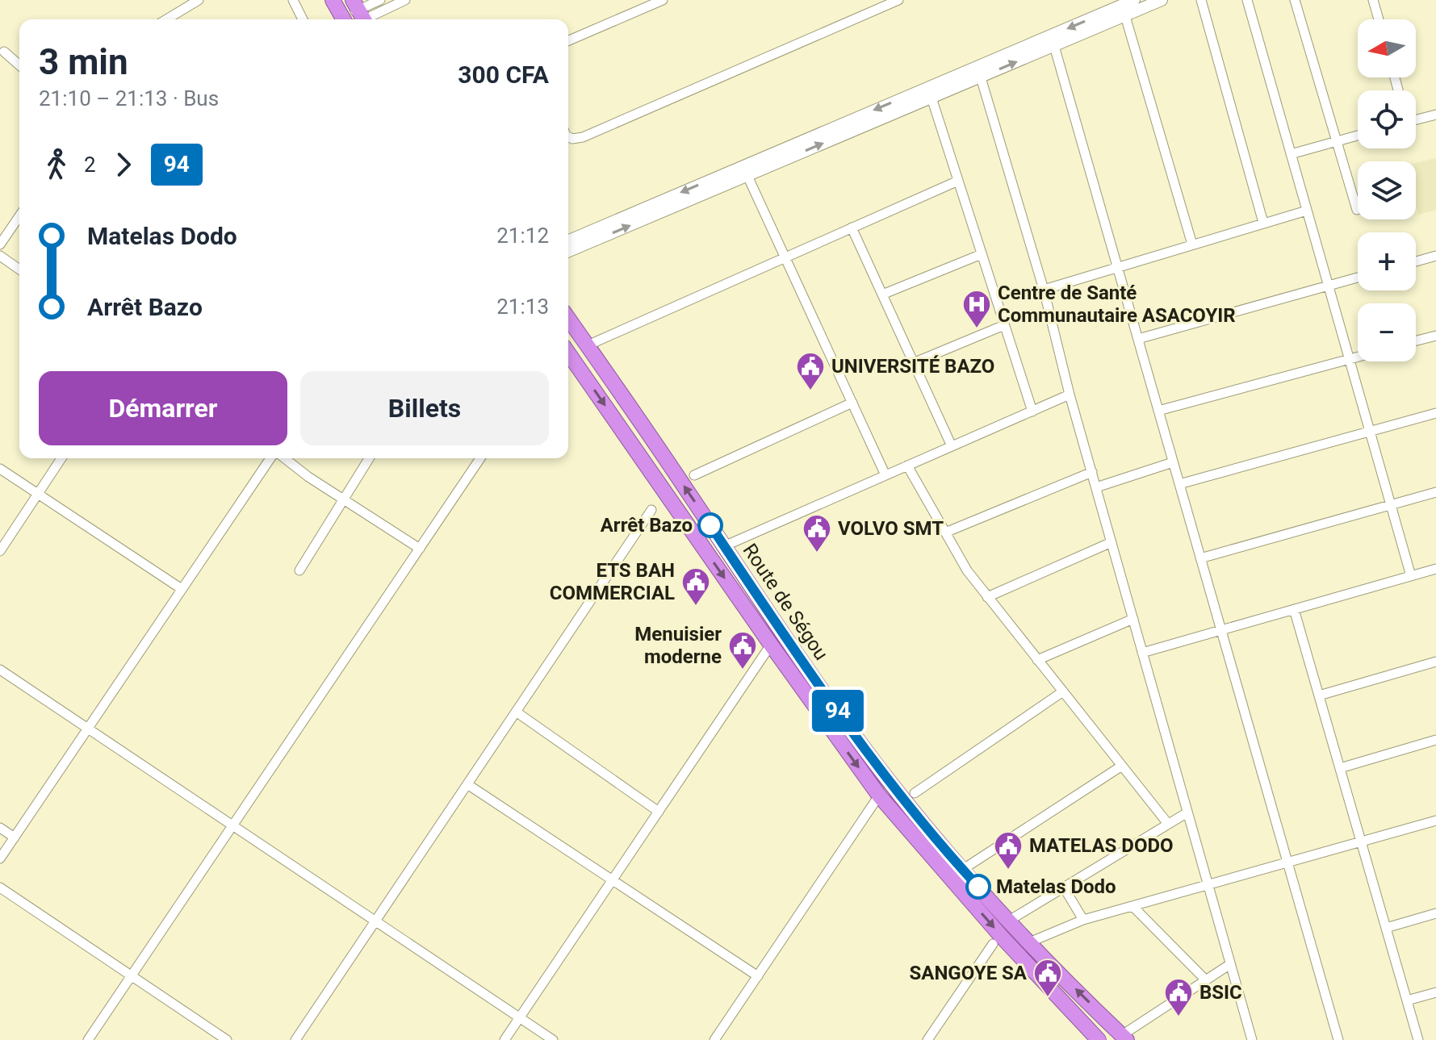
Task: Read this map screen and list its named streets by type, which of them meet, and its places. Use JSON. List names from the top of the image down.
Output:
{
  "streets": {
    "highway": ["Route de Ségou"]
  },
  "places": {
    "hospital": ["Centre de Santé Communautaire ASACOYIR"],
    "public building": [
      "UNIVERSITÉ BAZO",
      "VOLVO SMT",
      "ETS BAH COMMERCIAL",
      "Menuisier moderne",
      "MATELAS DODO",
      "SANGOYE SA",
      "BSIC"
    ],
    "other": ["Arrêt Bazo", "Matelas Dodo"]
  },
  "lines": ["bus line 94"],
  "north": "left",
  "page": {
    "on_map": "94",
    "map_buttons": ["+", "−"],
    "heading": ["3 min", "21:10 – 21:13 · Bus", "300 CFA"],
    "legs": ["2", "94"],
    "list": [
      {
        "name": "Matelas Dodo",
        "value": "21:12"
      },
      {
        "name": "Arrêt Bazo",
        "value": "21:13"
      }
    ],
    "buttons": ["Démarrer", "Billets"]
  }
}
